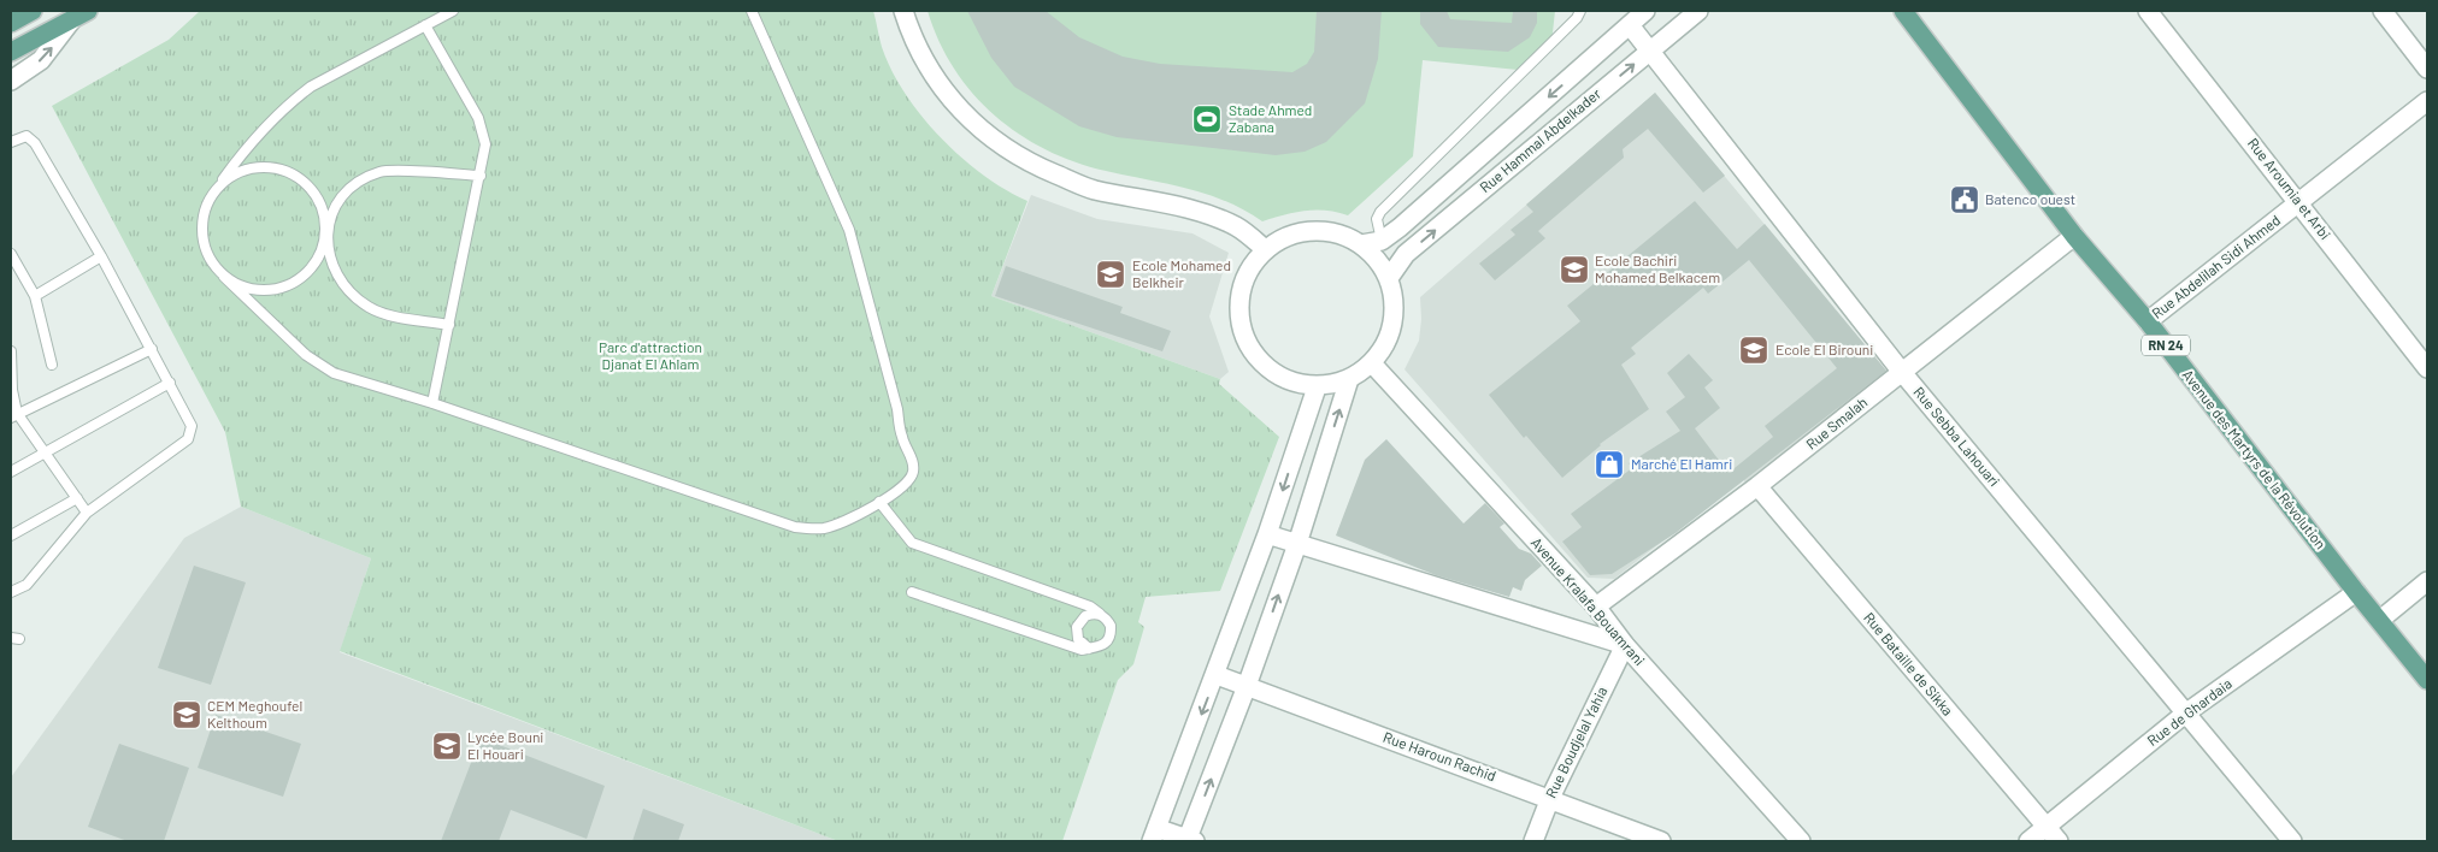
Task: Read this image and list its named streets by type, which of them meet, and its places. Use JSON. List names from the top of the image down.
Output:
{
  "streets": {
    "main road": ["RN 24", "Avenue des Martyrs de la Révolution"],
    "street": [
      "Rue Hammal Abdelkader",
      "Rue Aroumia et Arbi",
      "Rue Abdelilah Sidi Ahmed",
      "Rue Smalah",
      "Rue Sebba Lahouari",
      "Avenue Kralafa Bouamrani",
      "Rue Bataille de Sikka",
      "Rue de Ghardaia",
      "Rue Boudjelal Yahia",
      "Rue Haroun Rachid"
    ]
  },
  "crossings": [
    ["Rue Hammal Abdelkader", "Rue Sebba Lahouari"],
    ["Rue Hammal Abdelkader", "Avenue Kralafa Bouamrani"],
    ["Rue Aroumia et Arbi", "Rue Abdelilah Sidi Ahmed"],
    ["Rue Abdelilah Sidi Ahmed", "Avenue des Martyrs de la Révolution"],
    ["Rue Smalah", "Rue Sebba Lahouari"],
    ["Rue Smalah", "Avenue des Martyrs de la Révolution"],
    ["Rue Smalah", "Avenue Kralafa Bouamrani"],
    ["Rue Smalah", "Rue Bataille de Sikka"],
    ["Rue Sebba Lahouari", "Rue de Ghardaia"],
    ["Avenue des Martyrs de la Révolution", "Rue de Ghardaia"],
    ["Avenue Kralafa Bouamrani", "Rue Boudjelal Yahia"],
    ["Rue Bataille de Sikka", "Rue de Ghardaia"],
    ["Rue Boudjelal Yahia", "Rue Haroun Rachid"]
  ],
  "parks": ["Parc d'attraction Djanat El Ahlam"],
  "places": {
    "sports": ["Stade Ahmed Zabana"],
    "public building": ["Batenco ouest"],
    "school or university": [
      "Ecole Bachiri Mohamed Belkacem",
      "Ecole Mohamed Belkheir",
      "Ecole El Birouni",
      "CEM Meghoufel Kelthoum",
      "Lycée Bouni El Houari"
    ],
    "shop": ["Marché El Hamri"]
  }
}
